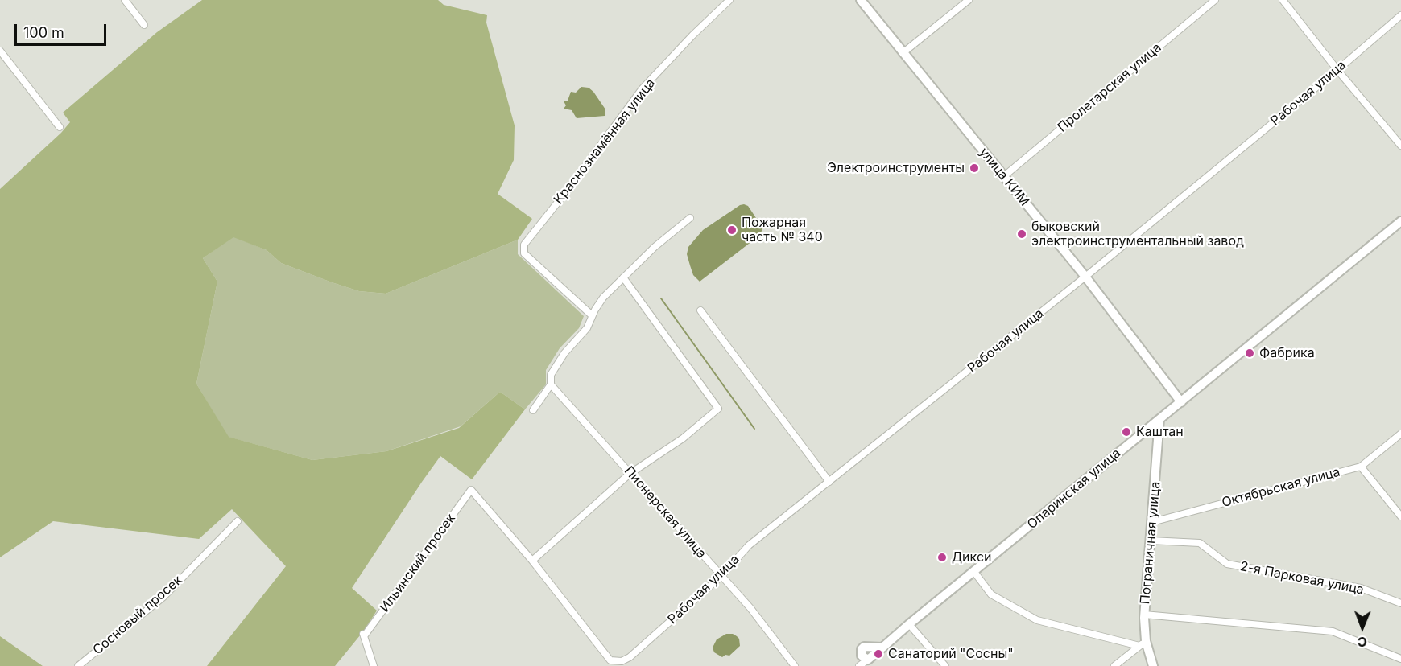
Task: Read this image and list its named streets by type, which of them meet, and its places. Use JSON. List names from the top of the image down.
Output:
{
  "streets": {
    "main road": ["улица КИМ", "Опаринская улица", "Пограничная улица"],
    "street": [
      "Пролетарская улица",
      "Рабочая улица",
      "Краснознамённая улица",
      "Октябрьская улица",
      "Пионерская улица",
      "Ильинский просек",
      "2-я Парковая улица",
      "Сосновый просек"
    ]
  },
  "crossings": [
    ["Пролетарская улица", "улица КИМ"],
    ["Рабочая улица", "улица КИМ"],
    ["Рабочая улица", "Пионерская улица"],
    ["Рабочая улица", "Ильинский просек"],
    ["улица КИМ", "Опаринская улица"],
    ["Октябрьская улица", "Пограничная улица"],
    ["Опаринская улица", "Пограничная улица"],
    ["Пограничная улица", "2-я Парковая улица"]
  ],
  "places": [
    "Электроинструменты",
    "Пожарная часть № 340",
    "быковский электроинструментальный завод",
    "Фабрика",
    "Каштан",
    "Дикси",
    "Санаторий \"Сосны\""
  ],
  "scale_bar": "100 m",
  "north": "bottom"
}
